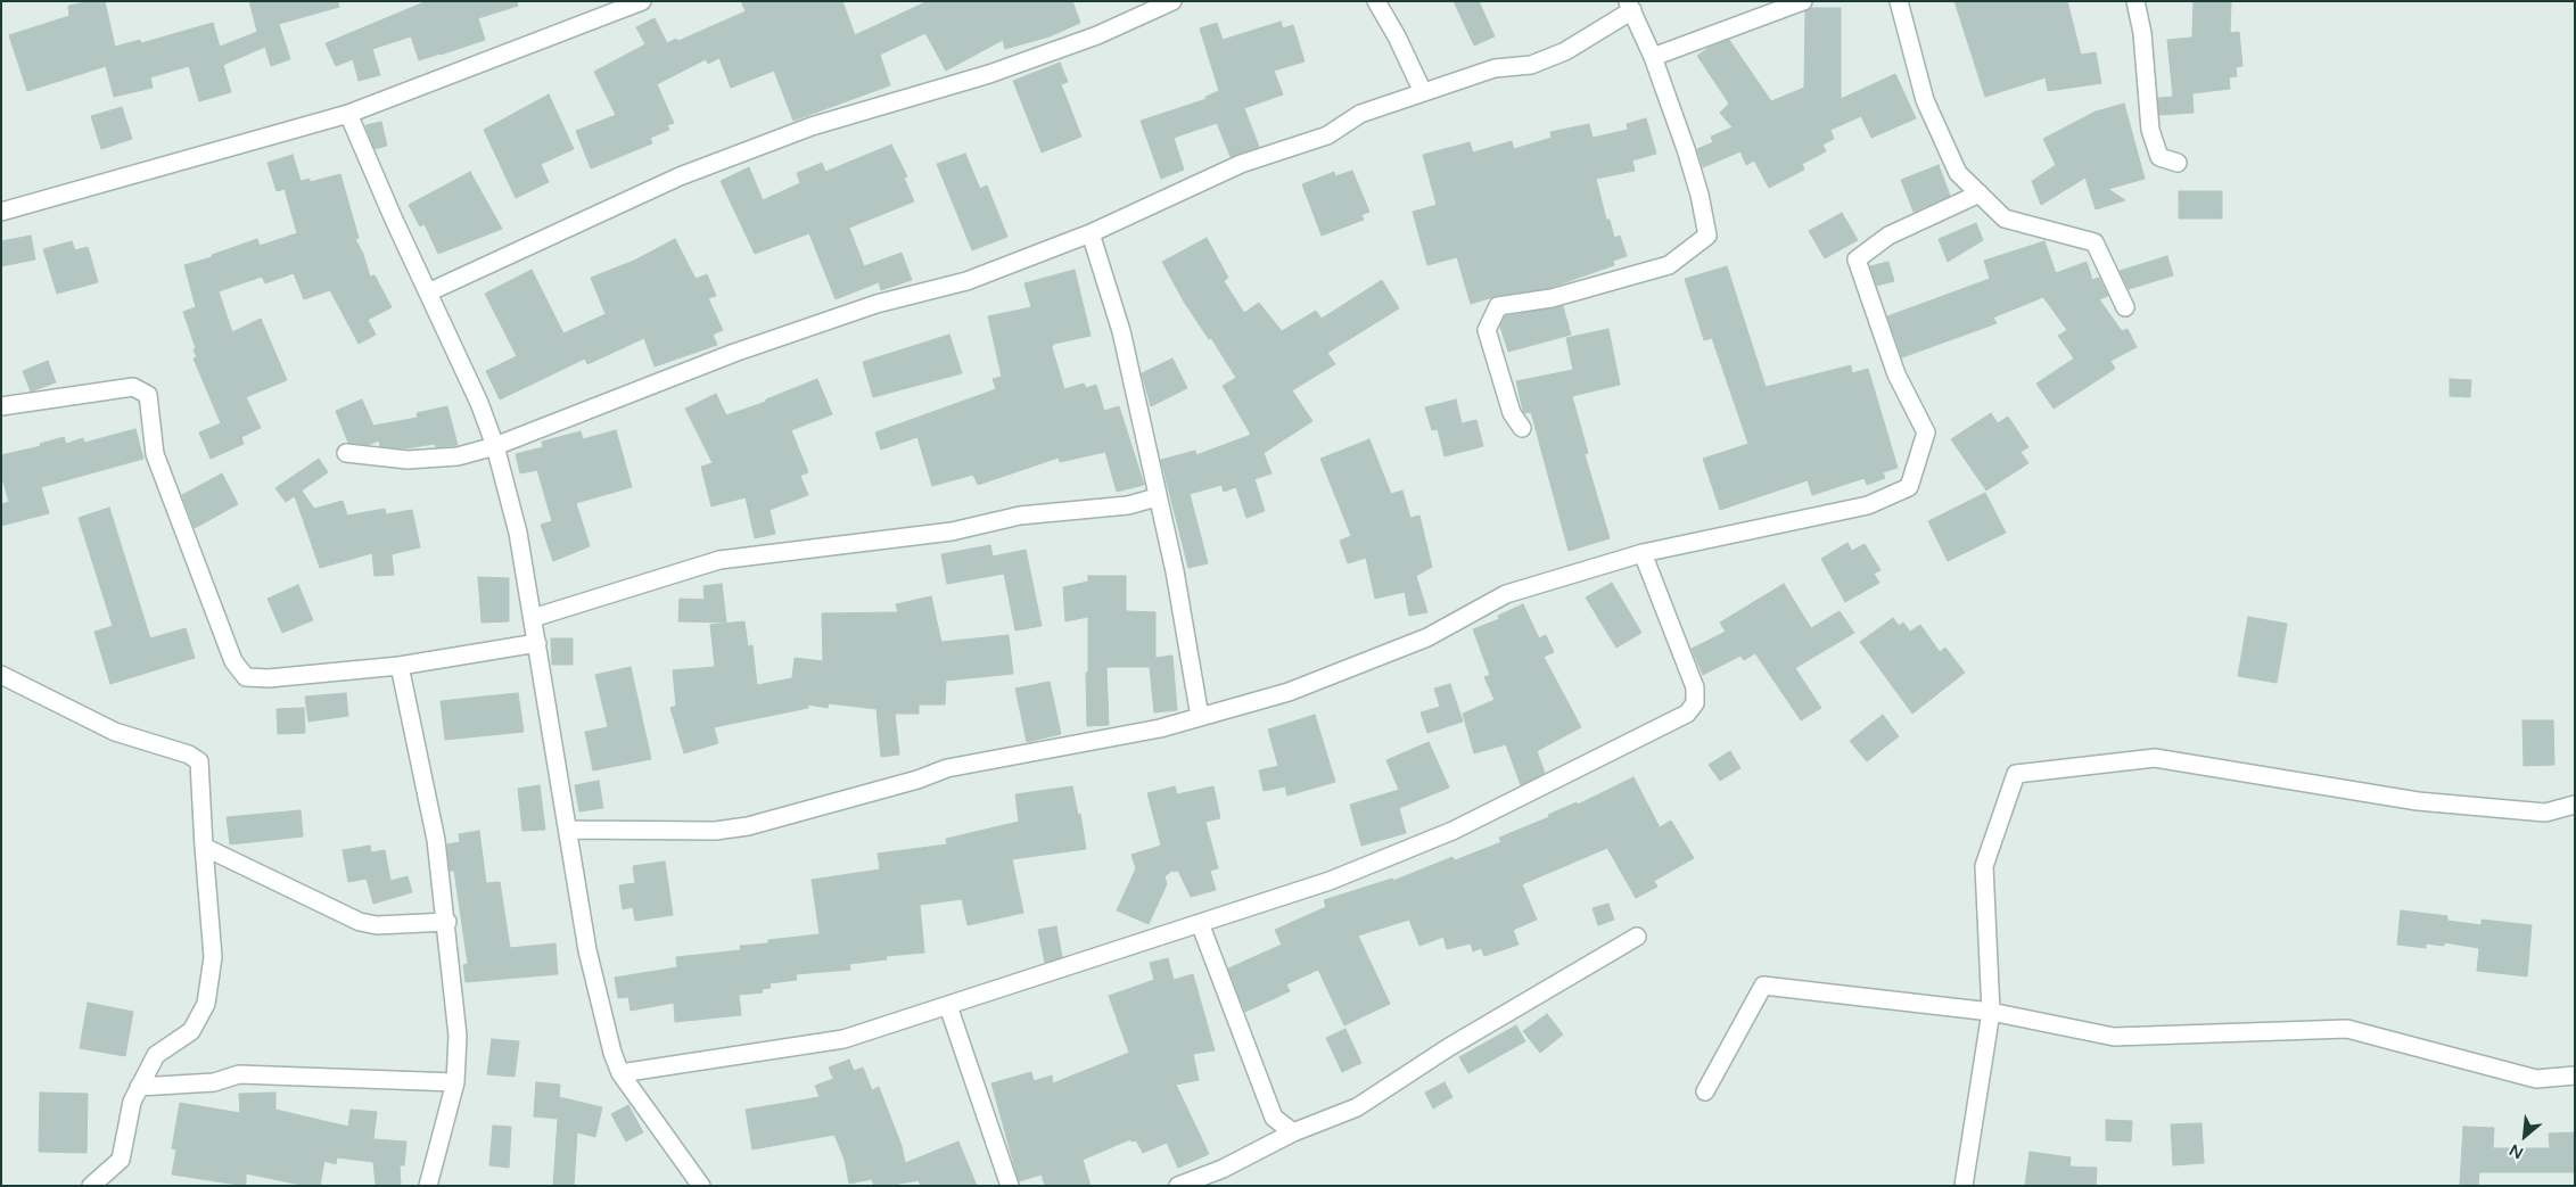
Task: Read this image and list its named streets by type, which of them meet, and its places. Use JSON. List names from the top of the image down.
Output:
{
  "north": "bottom left"
}
